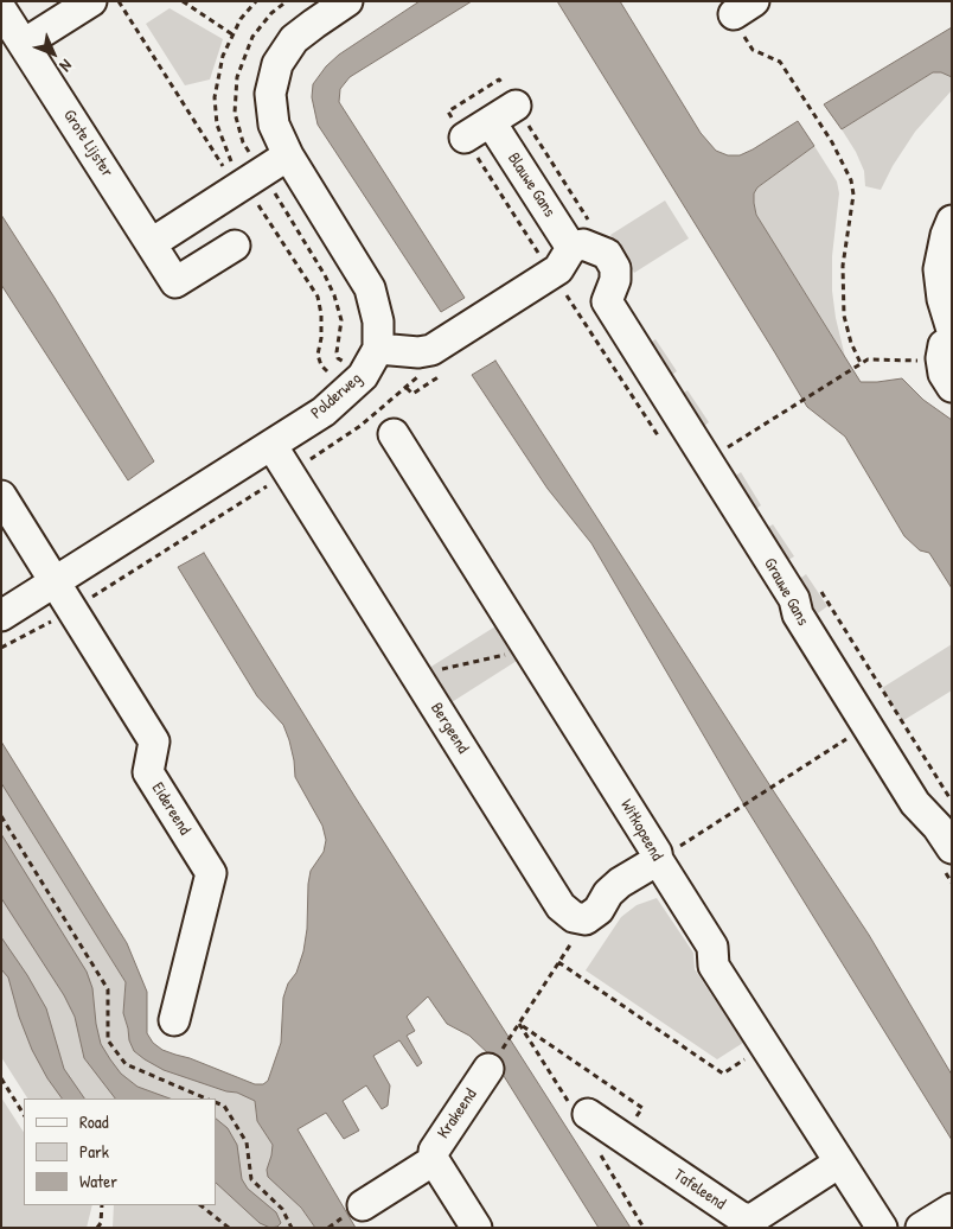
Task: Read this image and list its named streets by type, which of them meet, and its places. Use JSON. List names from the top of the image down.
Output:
{
  "streets": {
    "street": [
      "Grote Lijster",
      "Blauwe Gans",
      "Polderweg",
      "Grauwe Gans",
      "Bergeend",
      "Eidereend",
      "Witkopeend",
      "Krakeend",
      "Tafeleend"
    ]
  },
  "crossings": [
    ["Blauwe Gans", "Grauwe Gans"],
    ["Polderweg", "Bergeend"],
    ["Polderweg", "Eidereend"],
    ["Polderweg", "Witkopeend"],
    ["Witkopeend", "Tafeleend"]
  ],
  "legend": ["Road", "Park", "Water"],
  "north": "bottom right"
}
